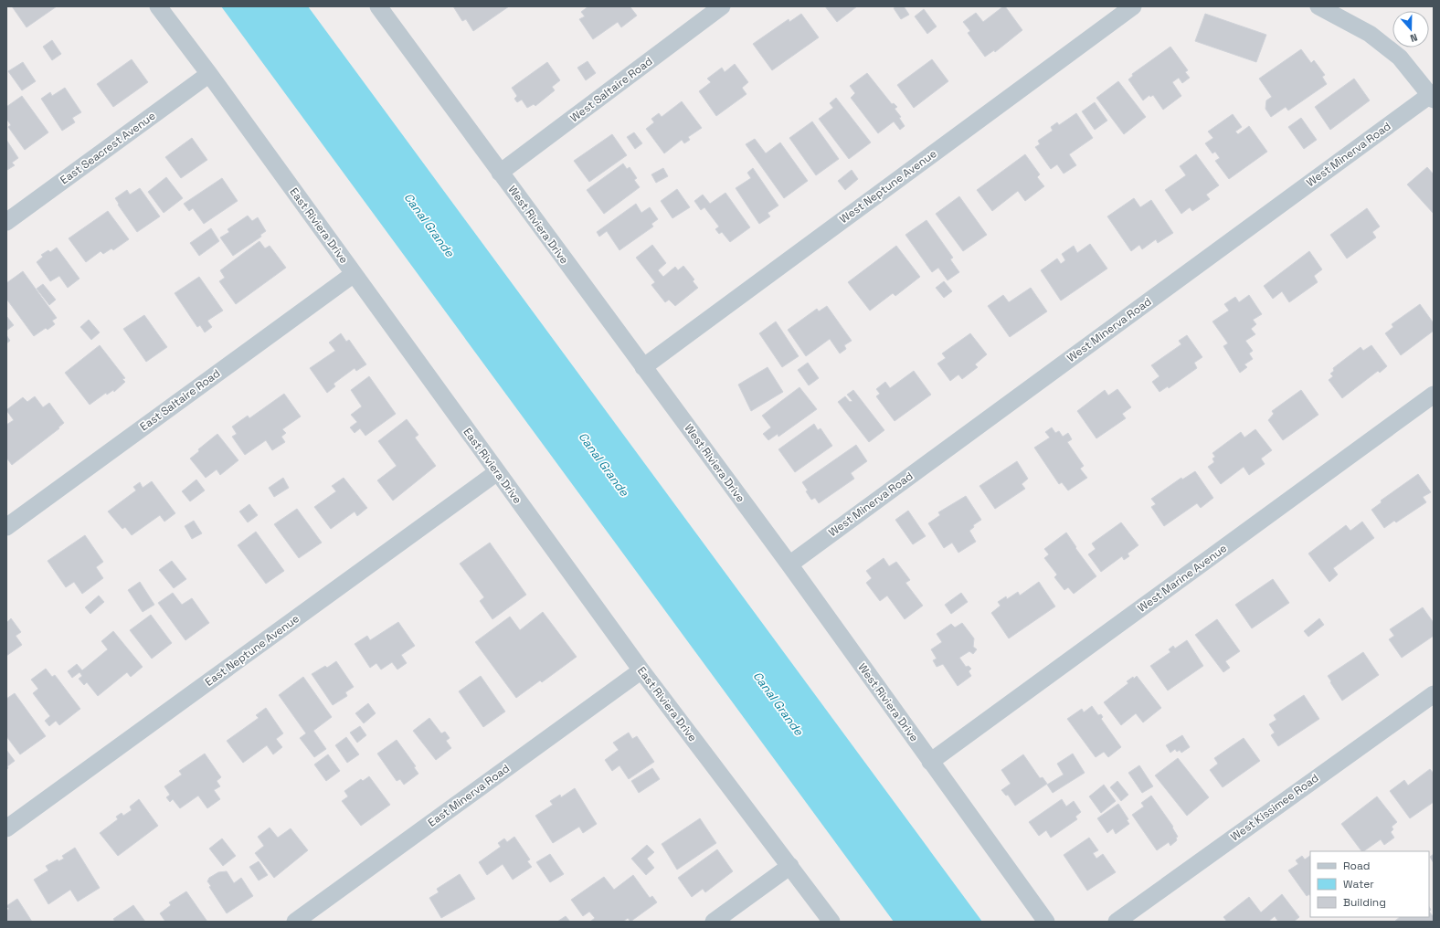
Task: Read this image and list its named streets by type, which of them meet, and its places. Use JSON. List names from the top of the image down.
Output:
{
  "streets": {
    "street": [
      "West Saltaire Road",
      "East Seacrest Avenue",
      "West Minerva Road",
      "West Neptune Avenue",
      "West Riviera Drive",
      "East Riviera Drive",
      "East Saltaire Road",
      "West Marine Avenue",
      "East Neptune Avenue",
      "East Minerva Road",
      "West Kissimee Road"
    ]
  },
  "crossings": [
    ["West Saltaire Road", "West Riviera Drive"],
    ["East Seacrest Avenue", "East Riviera Drive"],
    ["West Minerva Road", "West Riviera Drive"],
    ["West Neptune Avenue", "West Riviera Drive"],
    ["West Riviera Drive", "West Marine Avenue"],
    ["East Riviera Drive", "East Saltaire Road"],
    ["East Riviera Drive", "East Neptune Avenue"],
    ["East Riviera Drive", "East Minerva Road"]
  ],
  "water": ["Canal Grande"],
  "legend": ["Road", "Water", "Building"],
  "north": "bottom"
}
